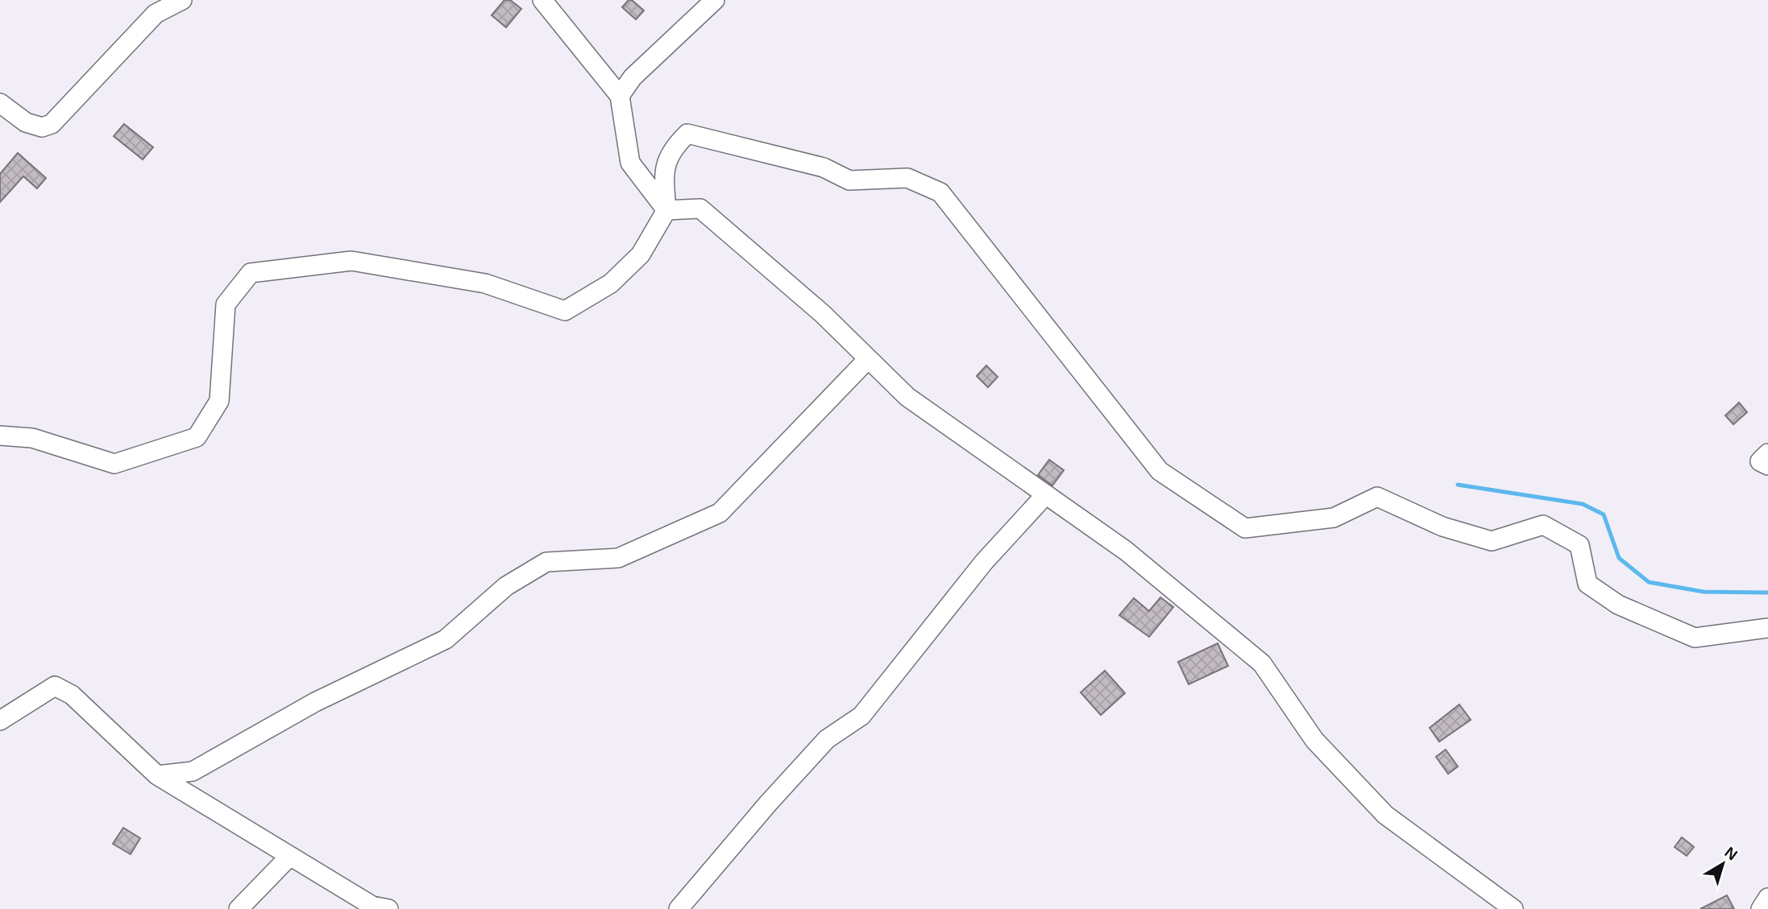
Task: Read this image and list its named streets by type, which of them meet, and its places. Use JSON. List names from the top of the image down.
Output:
{
  "north": "top right"
}
